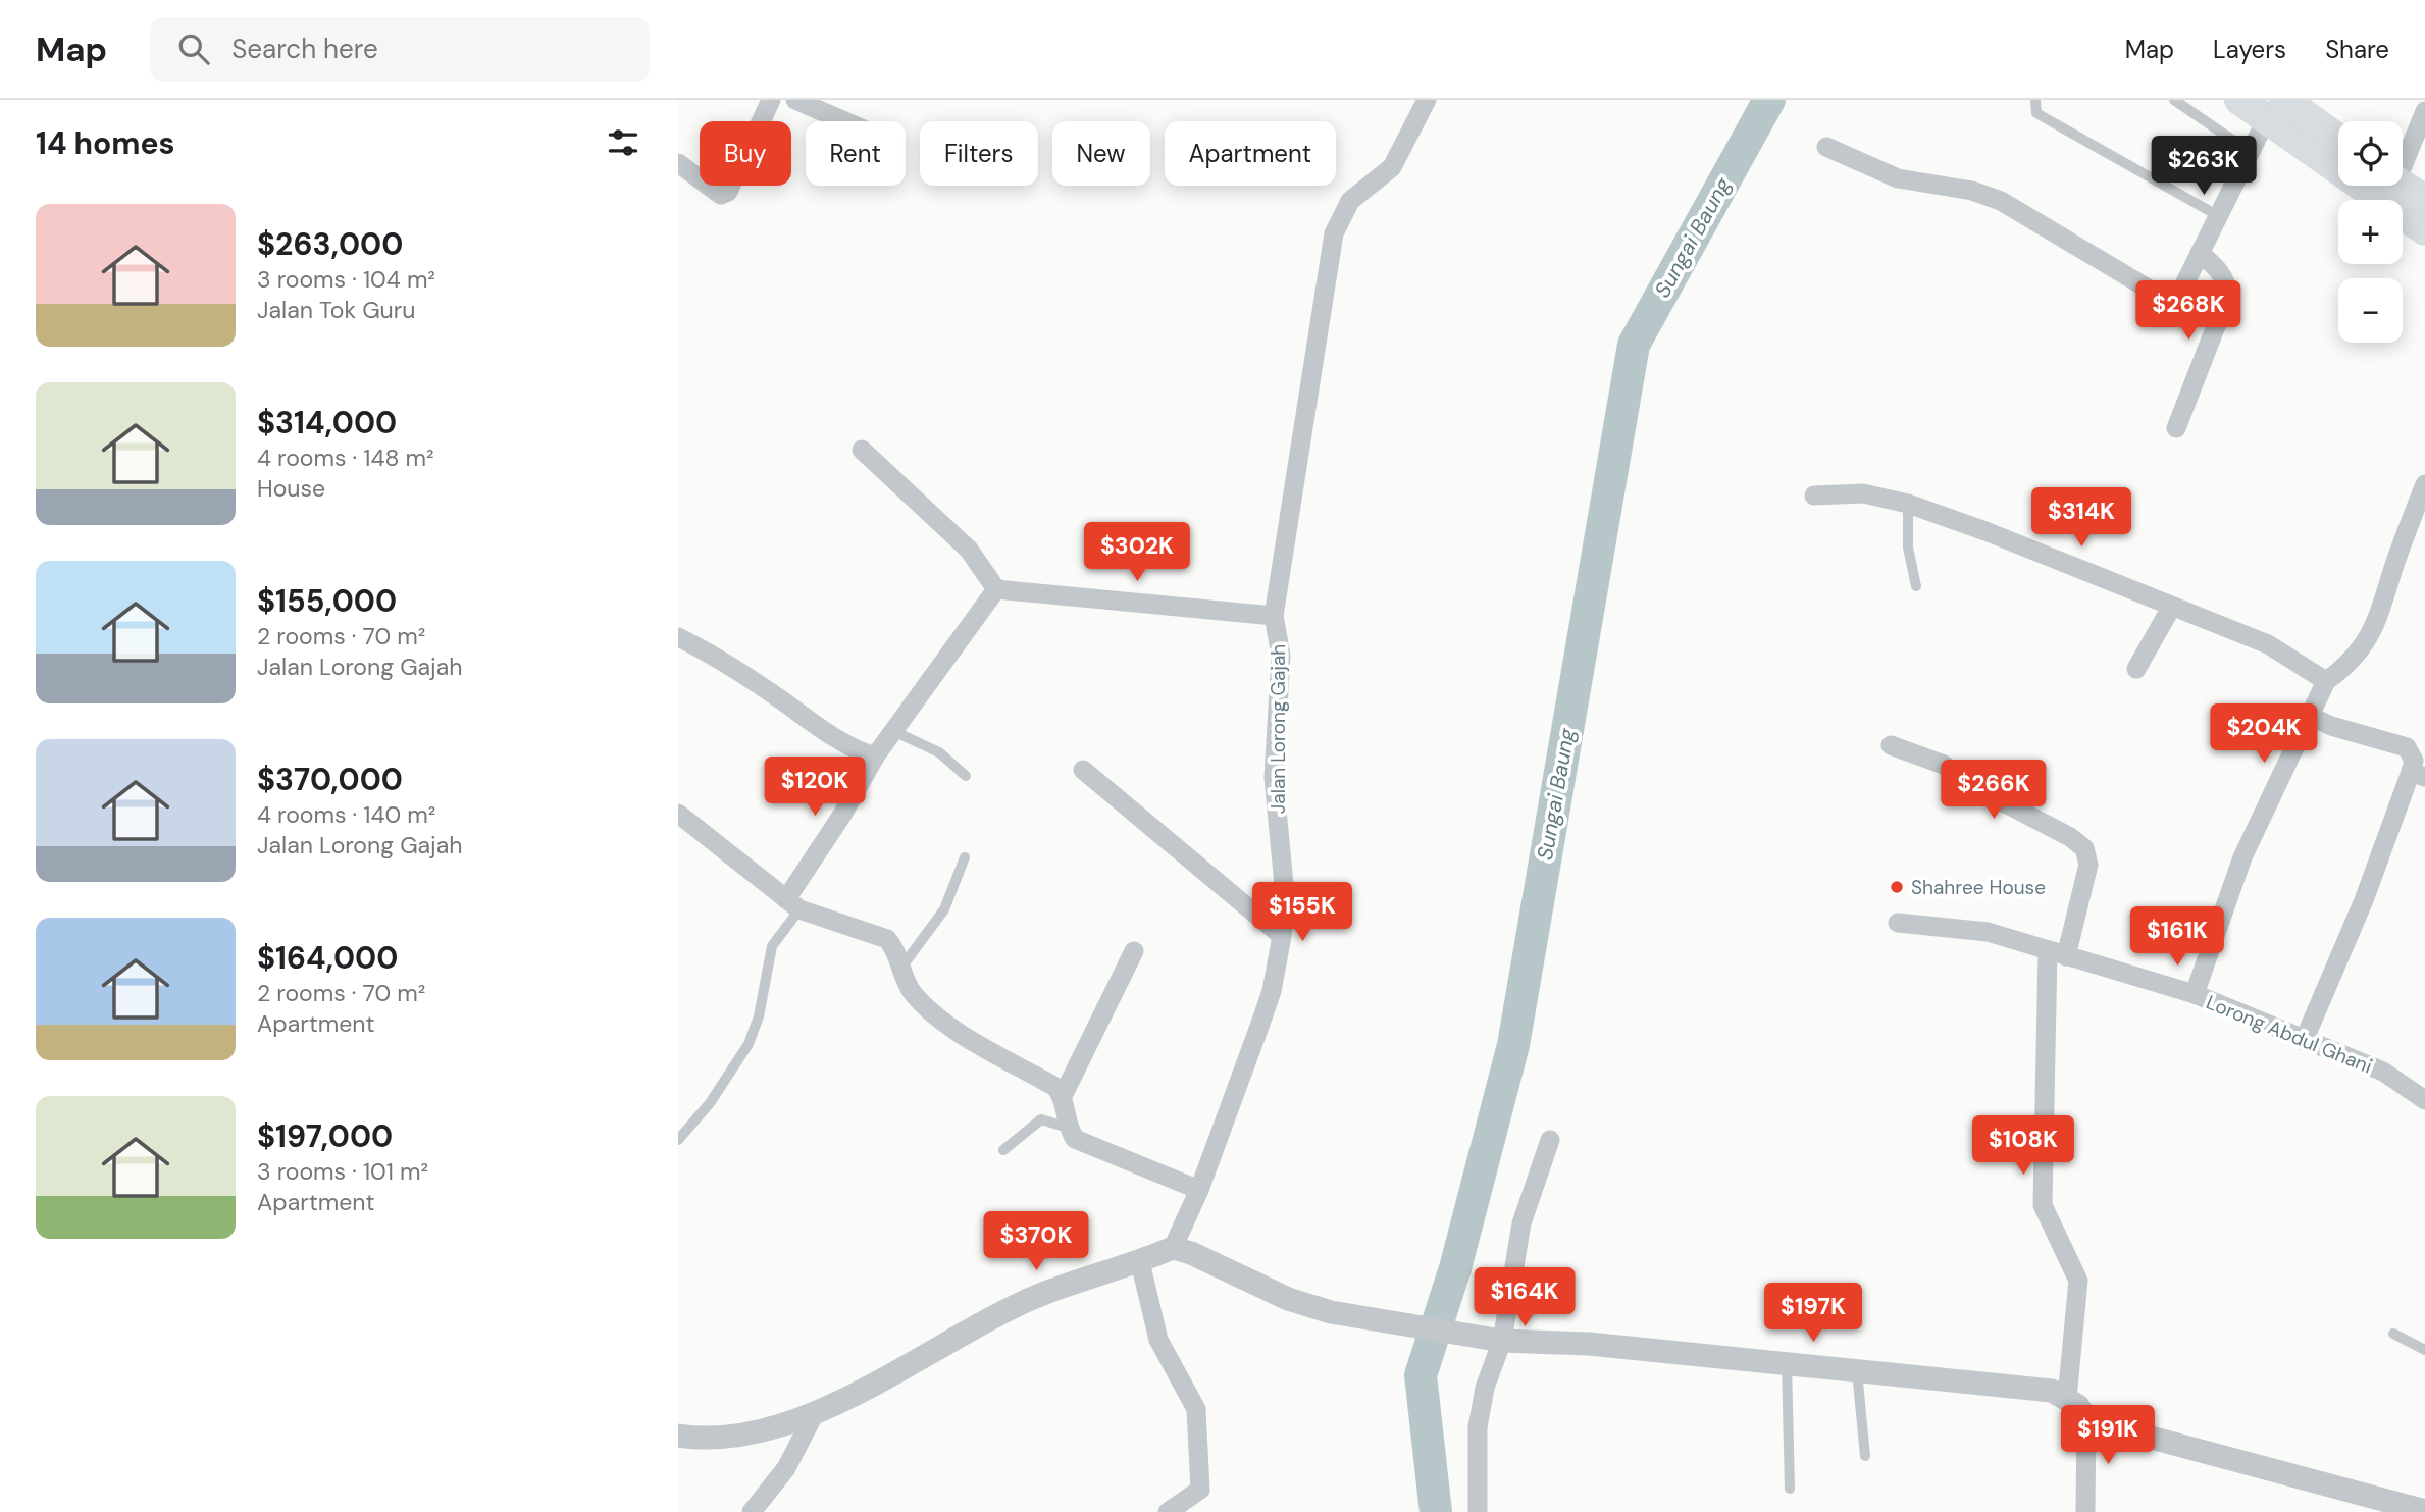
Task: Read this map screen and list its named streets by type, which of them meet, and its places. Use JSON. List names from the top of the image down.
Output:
{
  "streets": {
    "street": ["Jalan Lorong Gajah", "Lorong Abdul Ghani"]
  },
  "water": ["Sungai Baung"],
  "places": ["Shahree House"],
  "page": {
    "header": "Map",
    "search": "Search here",
    "nav": ["Map", "Layers", "Share"],
    "heading": "14 homes",
    "map_buttons": ["+", "−"],
    "chip": [
      "Buy",
      "Rent",
      "Filters",
      "New",
      "Apartment"
    ],
    "price": [
      "$263K",
      "$268K",
      "$314K",
      "$302K",
      "$204K",
      "$120K",
      "$266K",
      "$155K",
      "$161K",
      "$108K",
      "$370K",
      "$164K",
      "$197K",
      "$191K"
    ],
    "list": [
      {
        "name": "$263,000",
        "note": "3 rooms · 104 m² · Jalan Tok Guru"
      },
      {
        "name": "$314,000",
        "note": "4 rooms · 148 m² · House"
      },
      {
        "name": "$155,000",
        "note": "2 rooms · 70 m² · Jalan Lorong Gajah"
      },
      {
        "name": "$370,000",
        "note": "4 rooms · 140 m² · Jalan Lorong Gajah"
      },
      {
        "name": "$164,000",
        "note": "2 rooms · 70 m² · Apartment"
      },
      {
        "name": "$197,000",
        "note": "3 rooms · 101 m² · Apartment"
      }
    ]
  }
}
